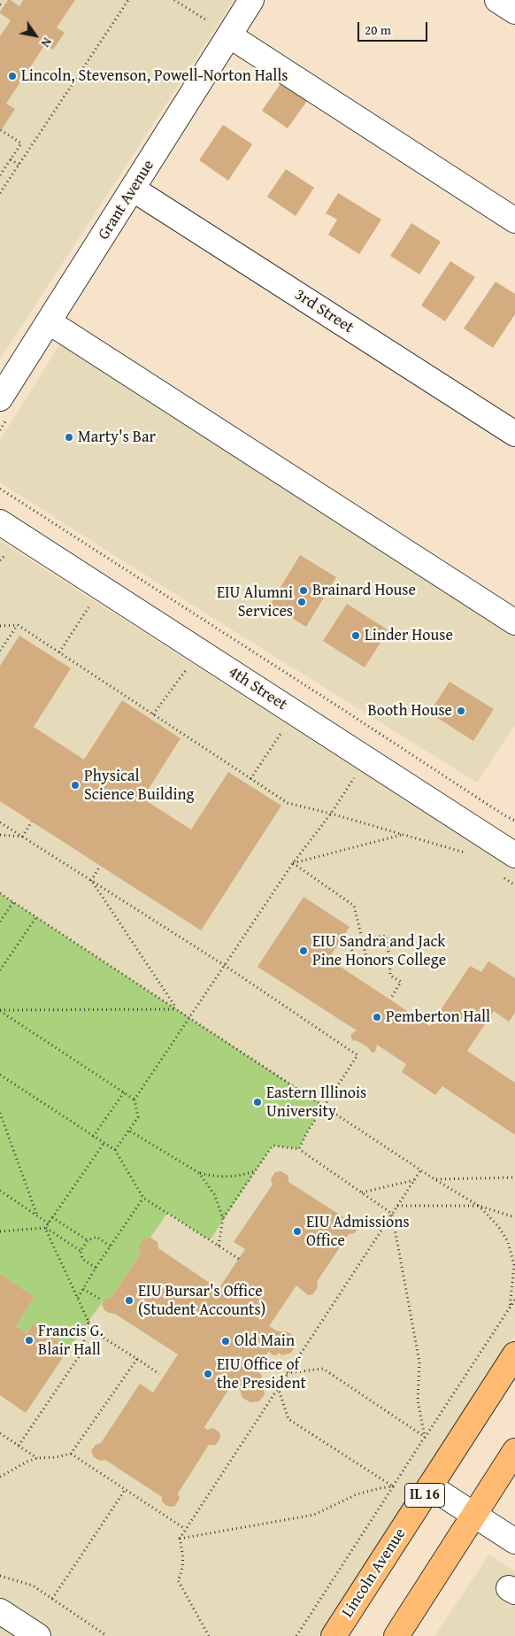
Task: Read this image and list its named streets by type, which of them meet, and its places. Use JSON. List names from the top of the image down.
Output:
{
  "streets": {
    "main road": ["IL 16", "Lincoln Avenue"],
    "street": ["Grant Avenue", "3rd Street", "4th Street"]
  },
  "crossings": [
    ["Grant Avenue", "3rd Street"]
  ],
  "places": [
    "Lincoln, Stevenson, Powell-Norton Halls",
    "Marty's Bar",
    "Brainard House",
    "EIU Alumni Services",
    "Linder House",
    "Booth House",
    "Physical Science Building",
    "EIU Sandra and Jack Pine Honors College",
    "Pemberton Hall",
    "Eastern Illinois University",
    "EIU Admissions Office",
    "EIU Bursar's Office (Student Accounts)",
    "Francis G. Blair Hall",
    "Old Main",
    "EIU Office of the President"
  ],
  "scale_bar": "20 m",
  "north": "bottom right"
}
